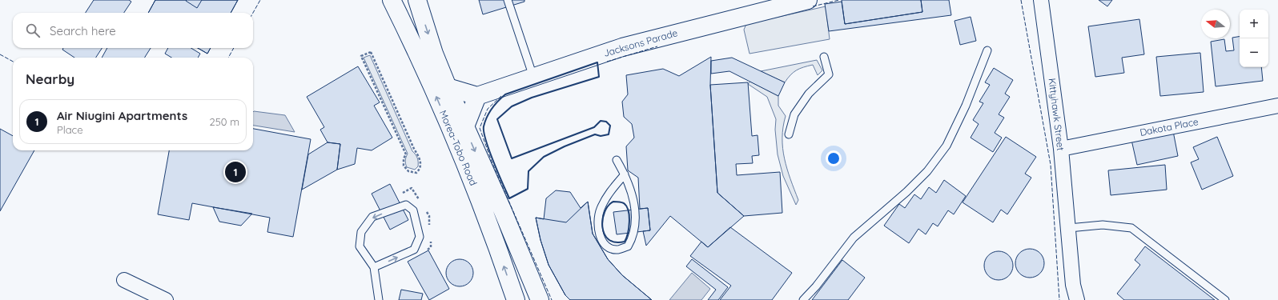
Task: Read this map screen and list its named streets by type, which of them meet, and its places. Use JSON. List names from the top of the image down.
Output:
{
  "streets": {
    "main road": ["Jacksons Parade", "Morea-Tobo Road"],
    "street": ["Kittyhawk Street", "Dakota Place"]
  },
  "crossings": [
    ["Kittyhawk Street", "Dakota Place"]
  ],
  "north": "left",
  "page": {
    "map_buttons": ["+", "−"],
    "search": "Search here",
    "heading": "Nearby",
    "list": [
      {
        "mark": "1",
        "name": "Air Niugini Apartments",
        "note": "Place",
        "value": "250 m"
      }
    ],
    "pins": "1"
  }
}
